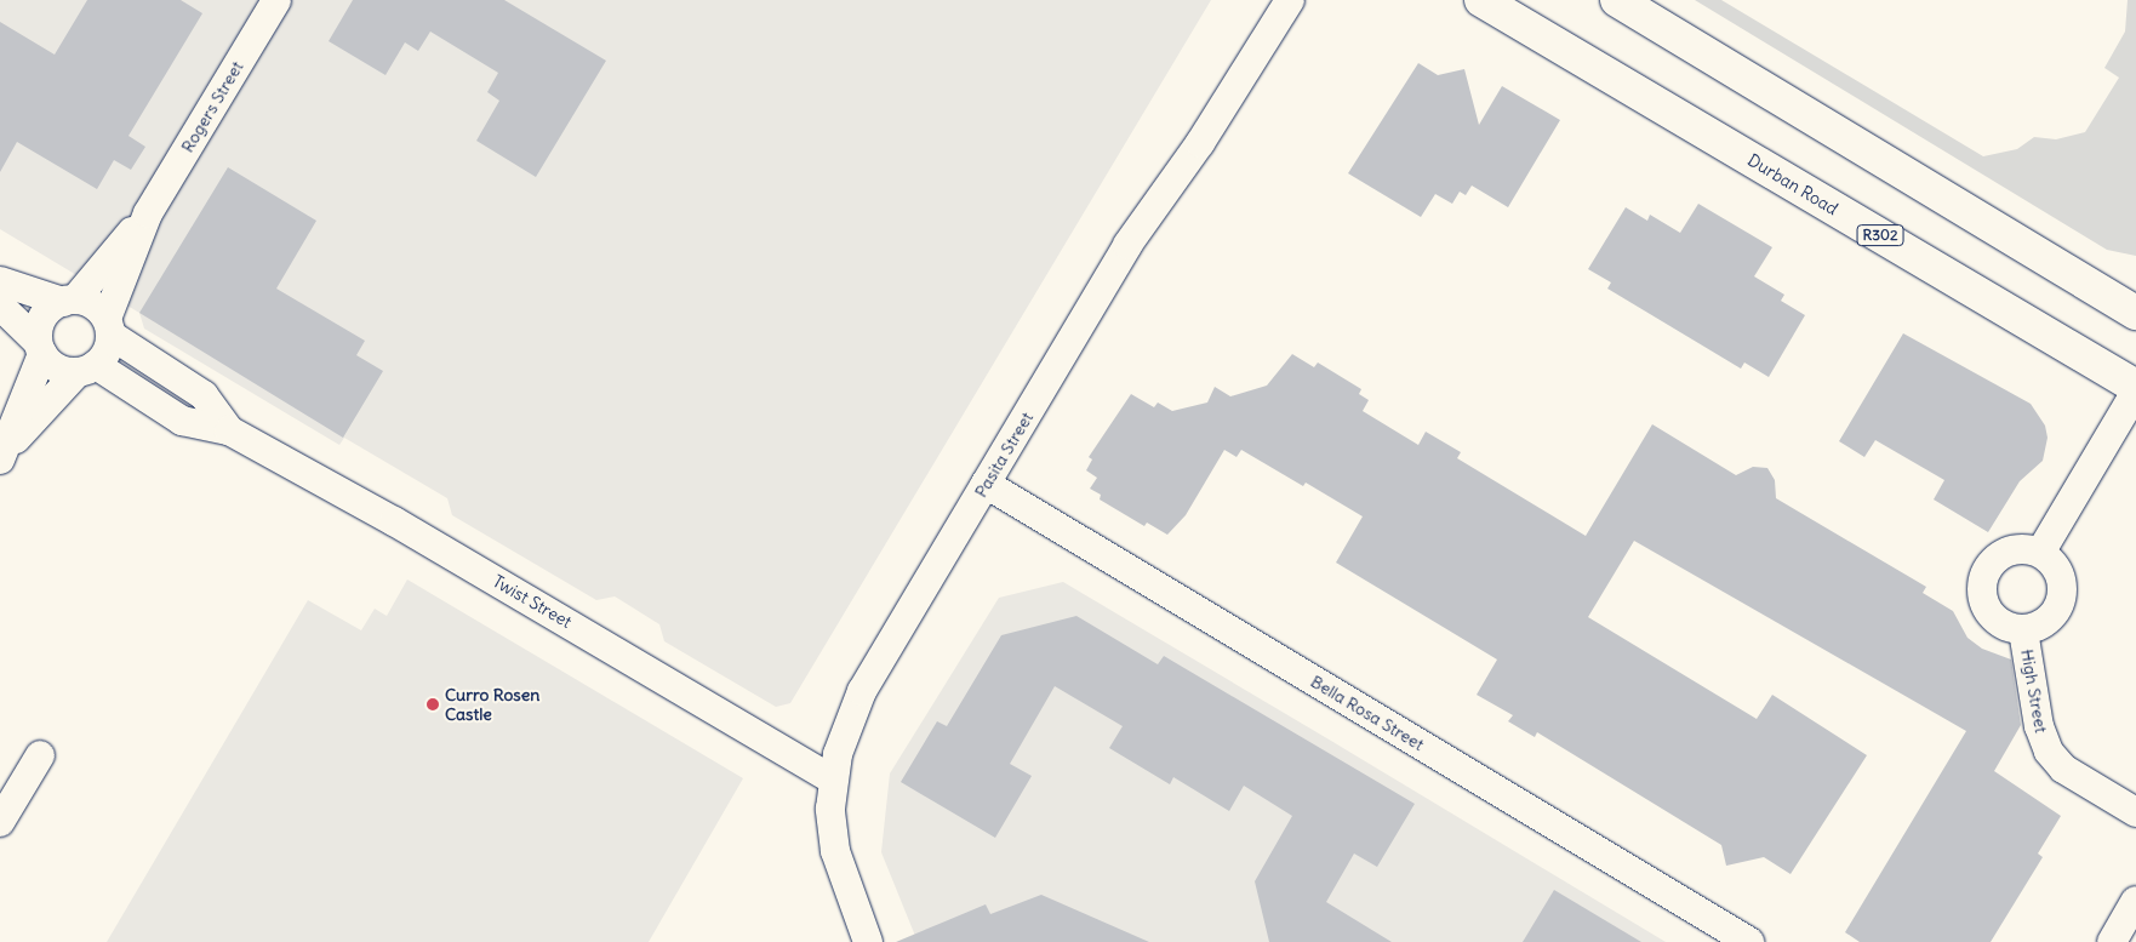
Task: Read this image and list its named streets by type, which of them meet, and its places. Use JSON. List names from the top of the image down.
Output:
{
  "streets": {
    "main road": ["Durban Road", "R302"],
    "street": [
      "Rogers Street",
      "Pasita Street",
      "Twist Street",
      "High Street",
      "Bella Rosa Street"
    ]
  },
  "crossings": [
    ["Rogers Street", "Twist Street"],
    ["Pasita Street", "Twist Street"],
    ["Pasita Street", "Bella Rosa Street"]
  ],
  "places": ["Curro Rosen Castle"]
}
